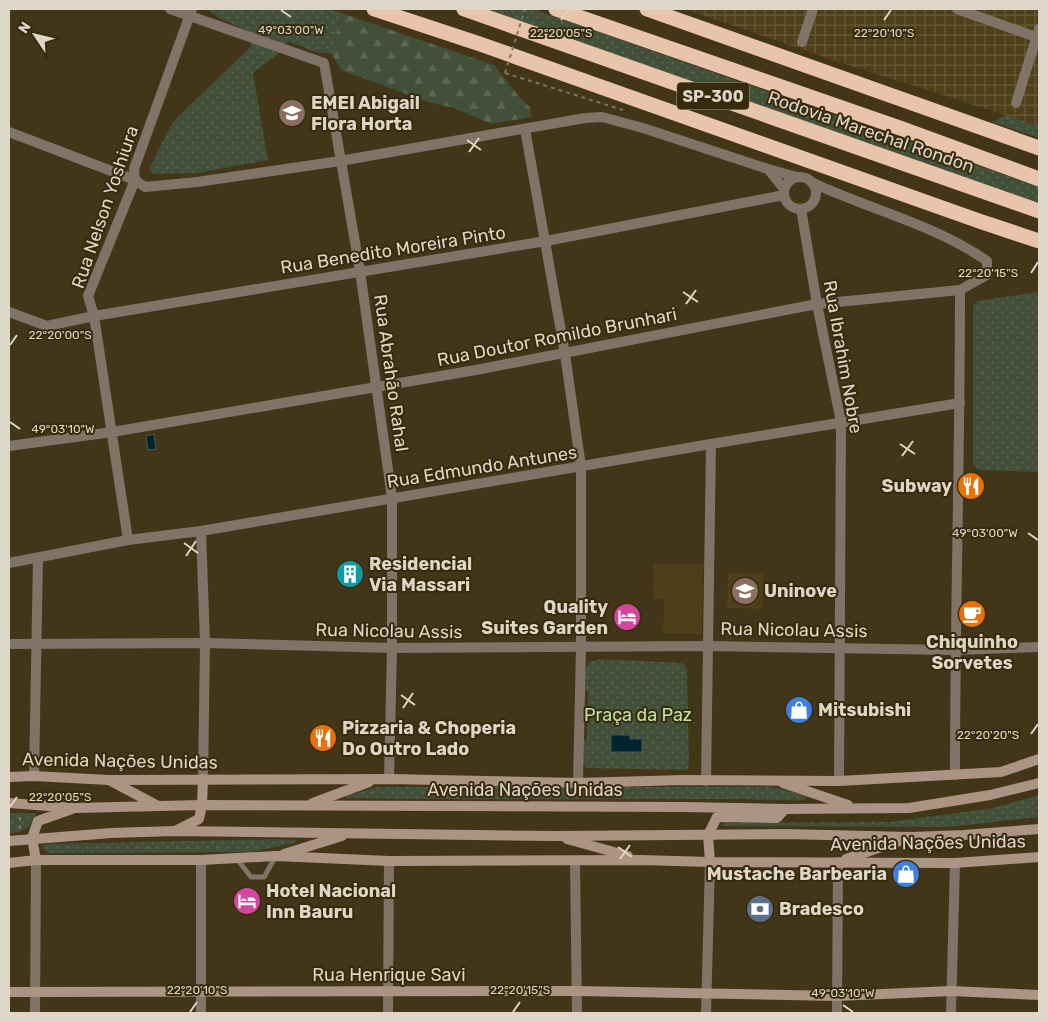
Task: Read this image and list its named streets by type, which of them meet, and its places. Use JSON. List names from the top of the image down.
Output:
{
  "streets": {
    "highway": ["SP-300", "Rodovia Marechal Rondon"],
    "street": [
      "Rua Nelson Yoshiura",
      "Rua Benedito Moreira Pinto",
      "Rua Doutor Romildo Brunhari",
      "Rua Ibrahim Nobre",
      "Rua Abrahão Rahal",
      "Rua Edmundo Antunes",
      "Rua Nicolau Assis",
      "Avenida Nações Unidas",
      "Rua Henrique Savi"
    ]
  },
  "crossings": [
    ["Rua Nelson Yoshiura", "Rua Benedito Moreira Pinto"],
    ["Rua Nelson Yoshiura", "Rua Doutor Romildo Brunhari"],
    ["Rua Nelson Yoshiura", "Rua Abrahão Rahal"],
    ["Rua Nelson Yoshiura", "Rua Edmundo Antunes"],
    ["Rua Benedito Moreira Pinto", "Rua Doutor Romildo Brunhari"],
    ["Rua Benedito Moreira Pinto", "Rua Ibrahim Nobre"],
    ["Rua Benedito Moreira Pinto", "Rua Abrahão Rahal"],
    ["Rua Doutor Romildo Brunhari", "Rua Ibrahim Nobre"],
    ["Rua Doutor Romildo Brunhari", "Rua Abrahão Rahal"],
    ["Rua Ibrahim Nobre", "Rua Edmundo Antunes"],
    ["Rua Ibrahim Nobre", "Rua Nicolau Assis"],
    ["Rua Ibrahim Nobre", "Avenida Nações Unidas"],
    ["Rua Abrahão Rahal", "Rua Edmundo Antunes"],
    ["Rua Abrahão Rahal", "Rua Nicolau Assis"],
    ["Rua Abrahão Rahal", "Avenida Nações Unidas"]
  ],
  "parks": ["Praça da Paz"],
  "places": {
    "school or university": ["EMEI Abigail Flora Horta", "Uninove"],
    "restaurant": ["Subway", "Pizzaria & Choperia Do Outro Lado"],
    "building": ["Residencial Via Massari"],
    "cafe": ["Chiquinho Sorvetes"],
    "hotel": ["Quality Suites Garden", "Hotel Nacional Inn Bauru"],
    "shop": ["Mitsubishi", "Mustache Barbearia"],
    "bank": ["Bradesco"]
  },
  "north": "top left",
  "coordinates": [
    "49°03'00\"W",
    "22°20'05\"S",
    "22°20'10\"S",
    "22°20'15\"S",
    "22°20'00\"S",
    "49°03'10\"W",
    "22°20'20\"S"
  ]
}
